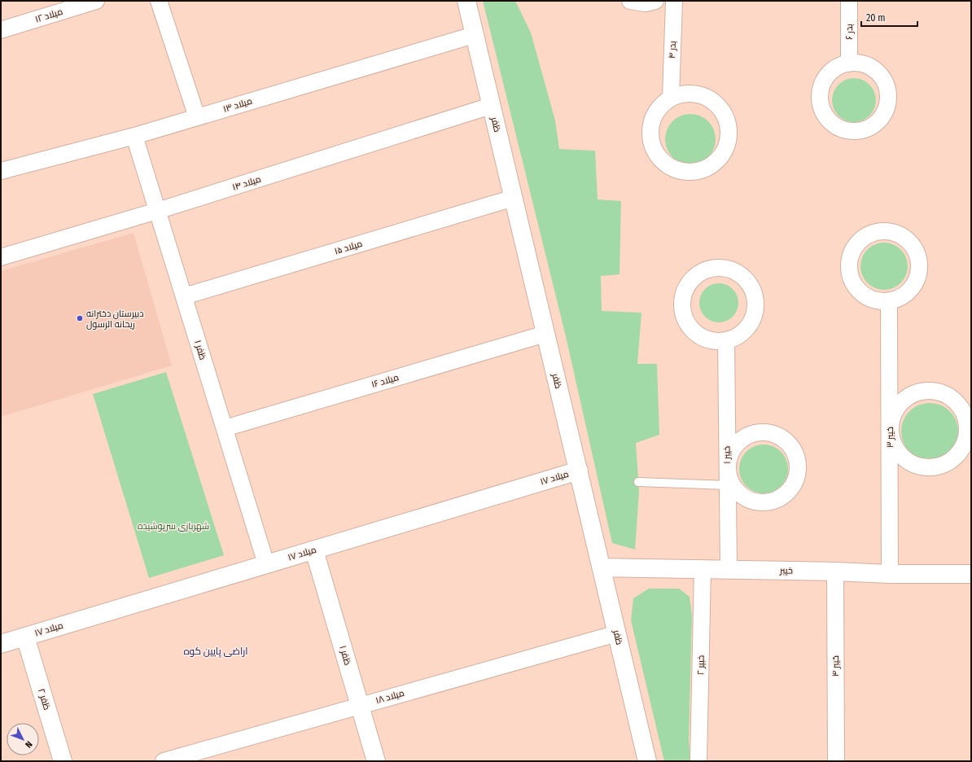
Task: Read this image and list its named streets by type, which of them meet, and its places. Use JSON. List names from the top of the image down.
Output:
{
  "streets": {
    "street": [
      "میلاد ۱۲",
      "بدر ۶",
      "بدر ۴",
      "میلاد ۱۳",
      "ظفر",
      "میلاد ۱۴",
      "میلاد ۱۵",
      "ظفر ۱",
      "میلاد ۱۶",
      "خیبر ۳",
      "خیبر ۱",
      "میلاد ۱۷",
      "خیبر",
      "خبیر ۲",
      "خیبر ۴",
      "میلاد ۱۸",
      "ظفر ۲"
    ]
  },
  "crossings": [
    ["میلاد ۱۳", "ظفر"],
    ["میلاد ۱۳", "ظفر ۱"],
    ["ظفر", "میلاد ۱۴"],
    ["ظفر", "میلاد ۱۵"],
    ["ظفر", "میلاد ۱۶"],
    ["ظفر", "میلاد ۱۷"],
    ["ظفر", "خیبر"],
    ["ظفر", "میلاد ۱۸"],
    ["میلاد ۱۴", "ظفر ۱"],
    ["میلاد ۱۵", "ظفر ۱"],
    ["ظفر ۱", "میلاد ۱۶"],
    ["ظفر ۱", "میلاد ۱۷"],
    ["ظفر ۱", "میلاد ۱۸"],
    ["خیبر ۳", "خیبر"],
    ["خیبر ۱", "خیبر"],
    ["میلاد ۱۷", "ظفر ۲"],
    ["خیبر", "خبیر ۲"],
    ["خیبر", "خیبر ۴"]
  ],
  "districts": ["اراضی پایین کوه"],
  "parks": ["شهربازی سرپوشیده"],
  "places": ["دبیرستان دخترانه ریحانه الرسول"],
  "scale_bar": "20 m",
  "north": "bottom right"
}
